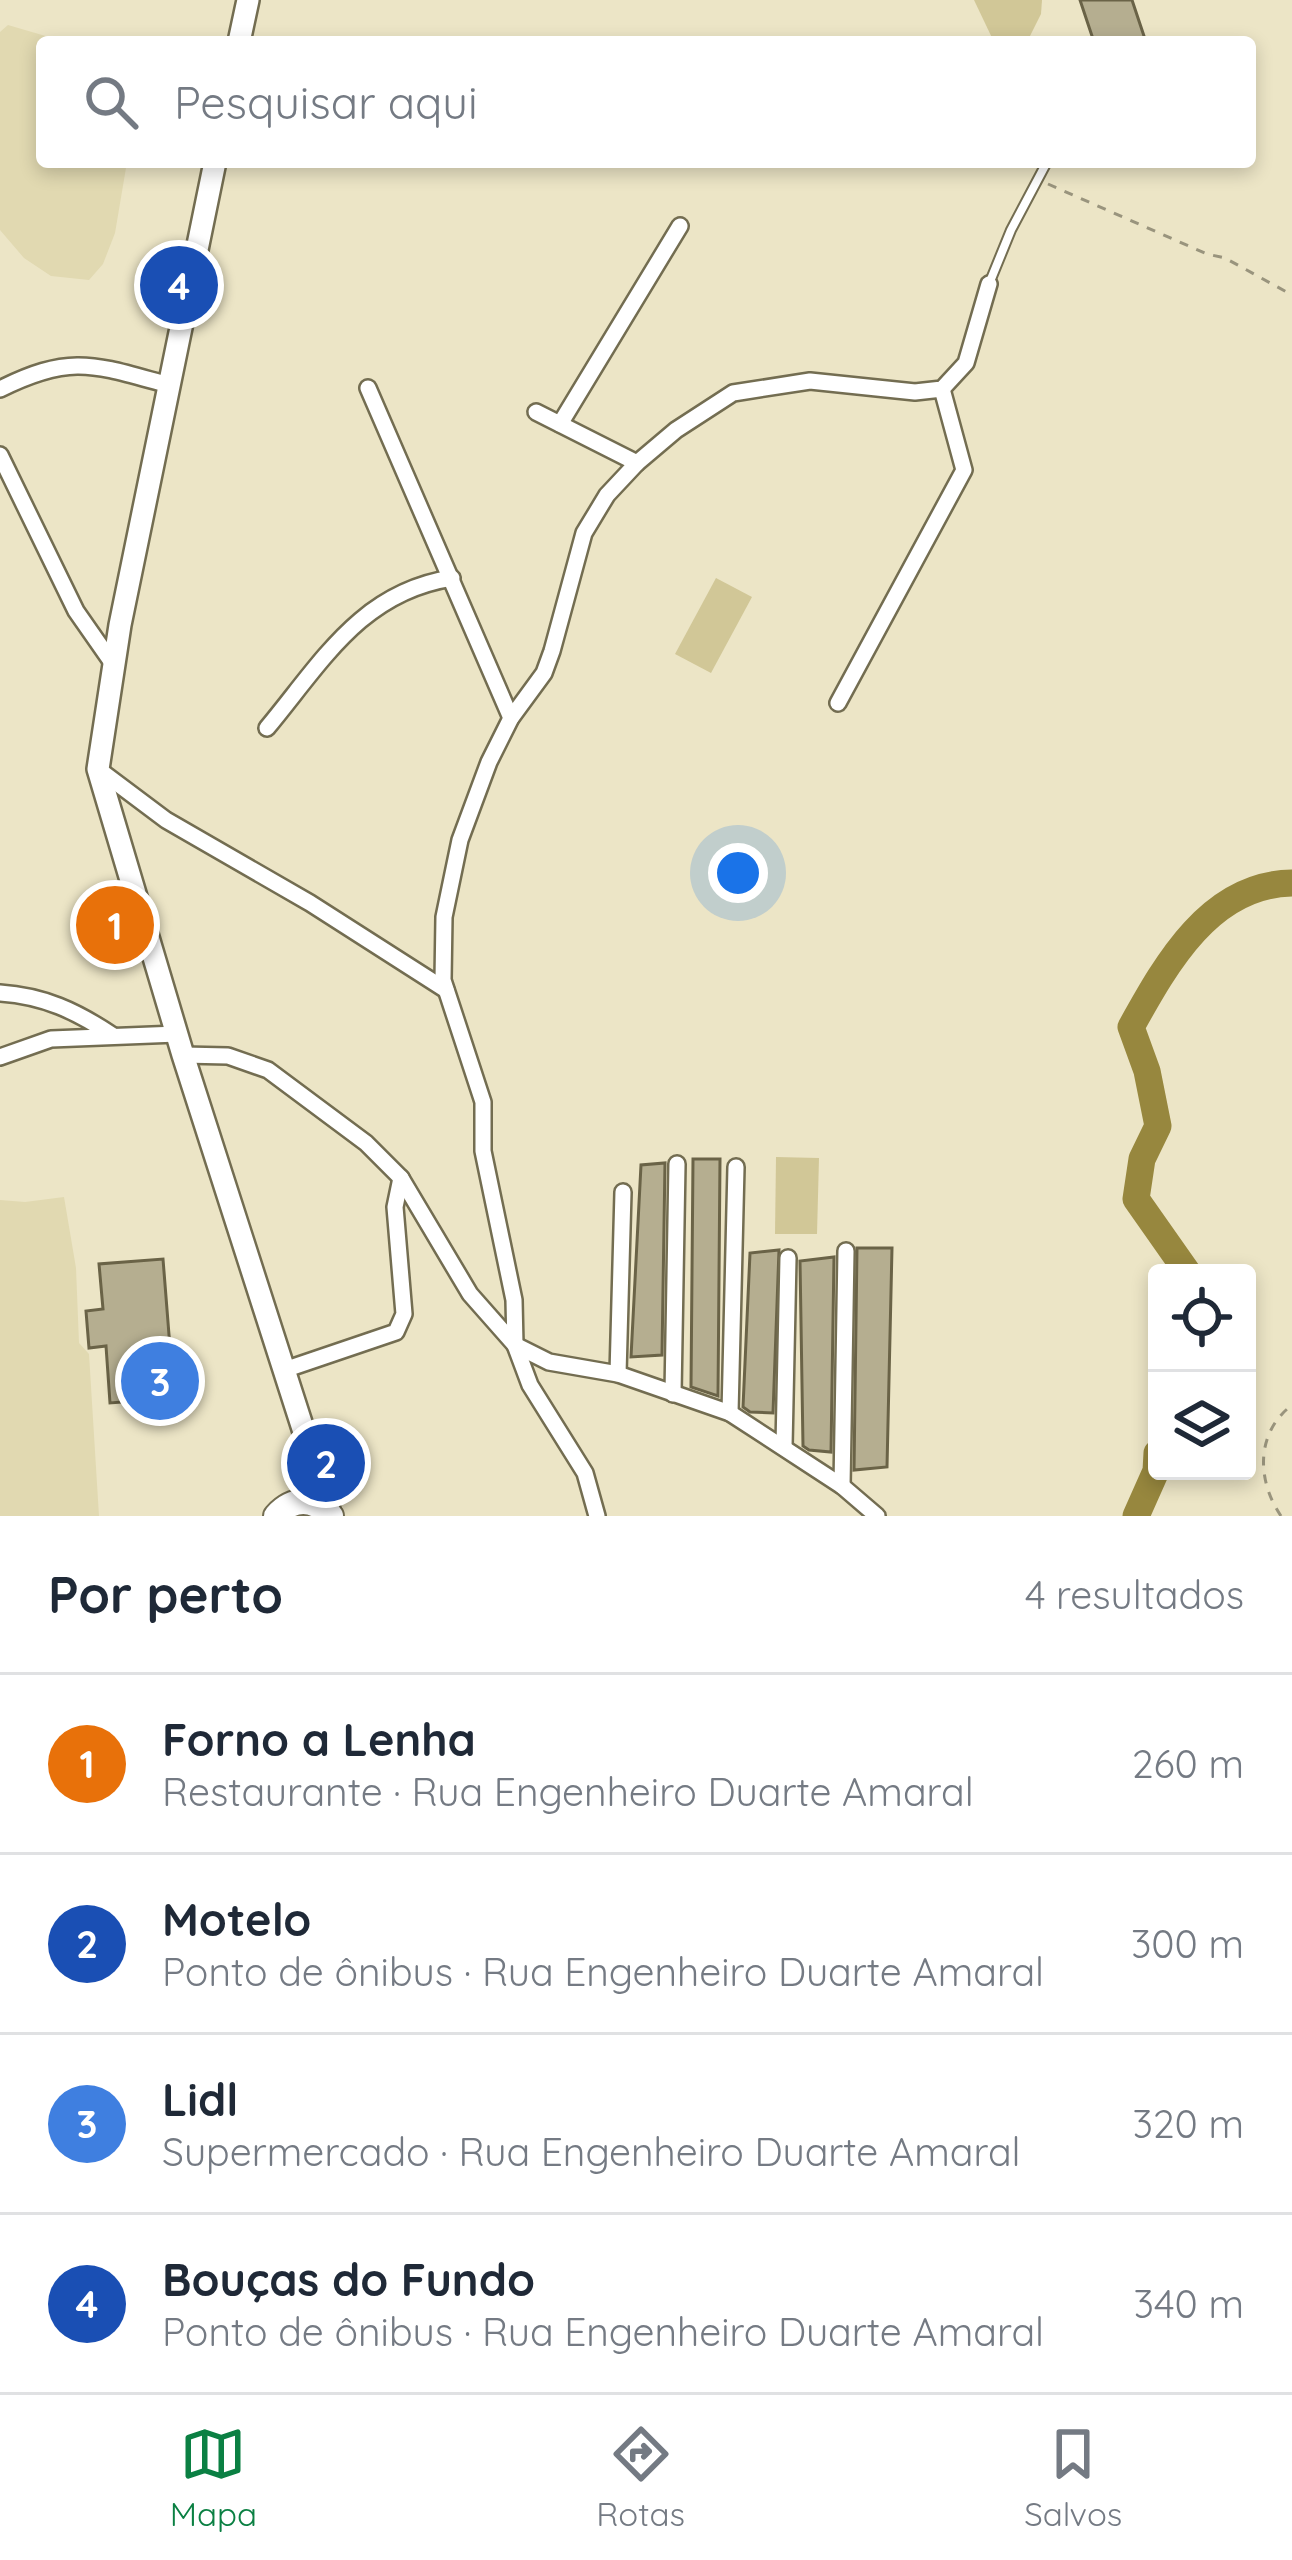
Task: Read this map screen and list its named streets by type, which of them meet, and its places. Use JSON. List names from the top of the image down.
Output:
{
  "page": {
    "search": "Pesquisar aqui",
    "pins": [
      "4",
      "1",
      "3",
      "2"
    ],
    "heading": ["Por perto", "4 resultados"],
    "list": [
      {
        "mark": "1",
        "name": "Forno a Lenha",
        "note": "Restaurante · Rua Engenheiro Duarte Amaral",
        "value": "260 m"
      },
      {
        "mark": "2",
        "name": "Motelo",
        "note": "Ponto de ônibus · Rua Engenheiro Duarte Amaral",
        "value": "300 m"
      },
      {
        "mark": "3",
        "name": "Lidl",
        "note": "Supermercado · Rua Engenheiro Duarte Amaral",
        "value": "320 m"
      },
      {
        "mark": "4",
        "name": "Bouças do Fundo",
        "note": "Ponto de ônibus · Rua Engenheiro Duarte Amaral",
        "value": "340 m"
      }
    ],
    "nav": ["Mapa", "Rotas", "Salvos"]
  }
}
